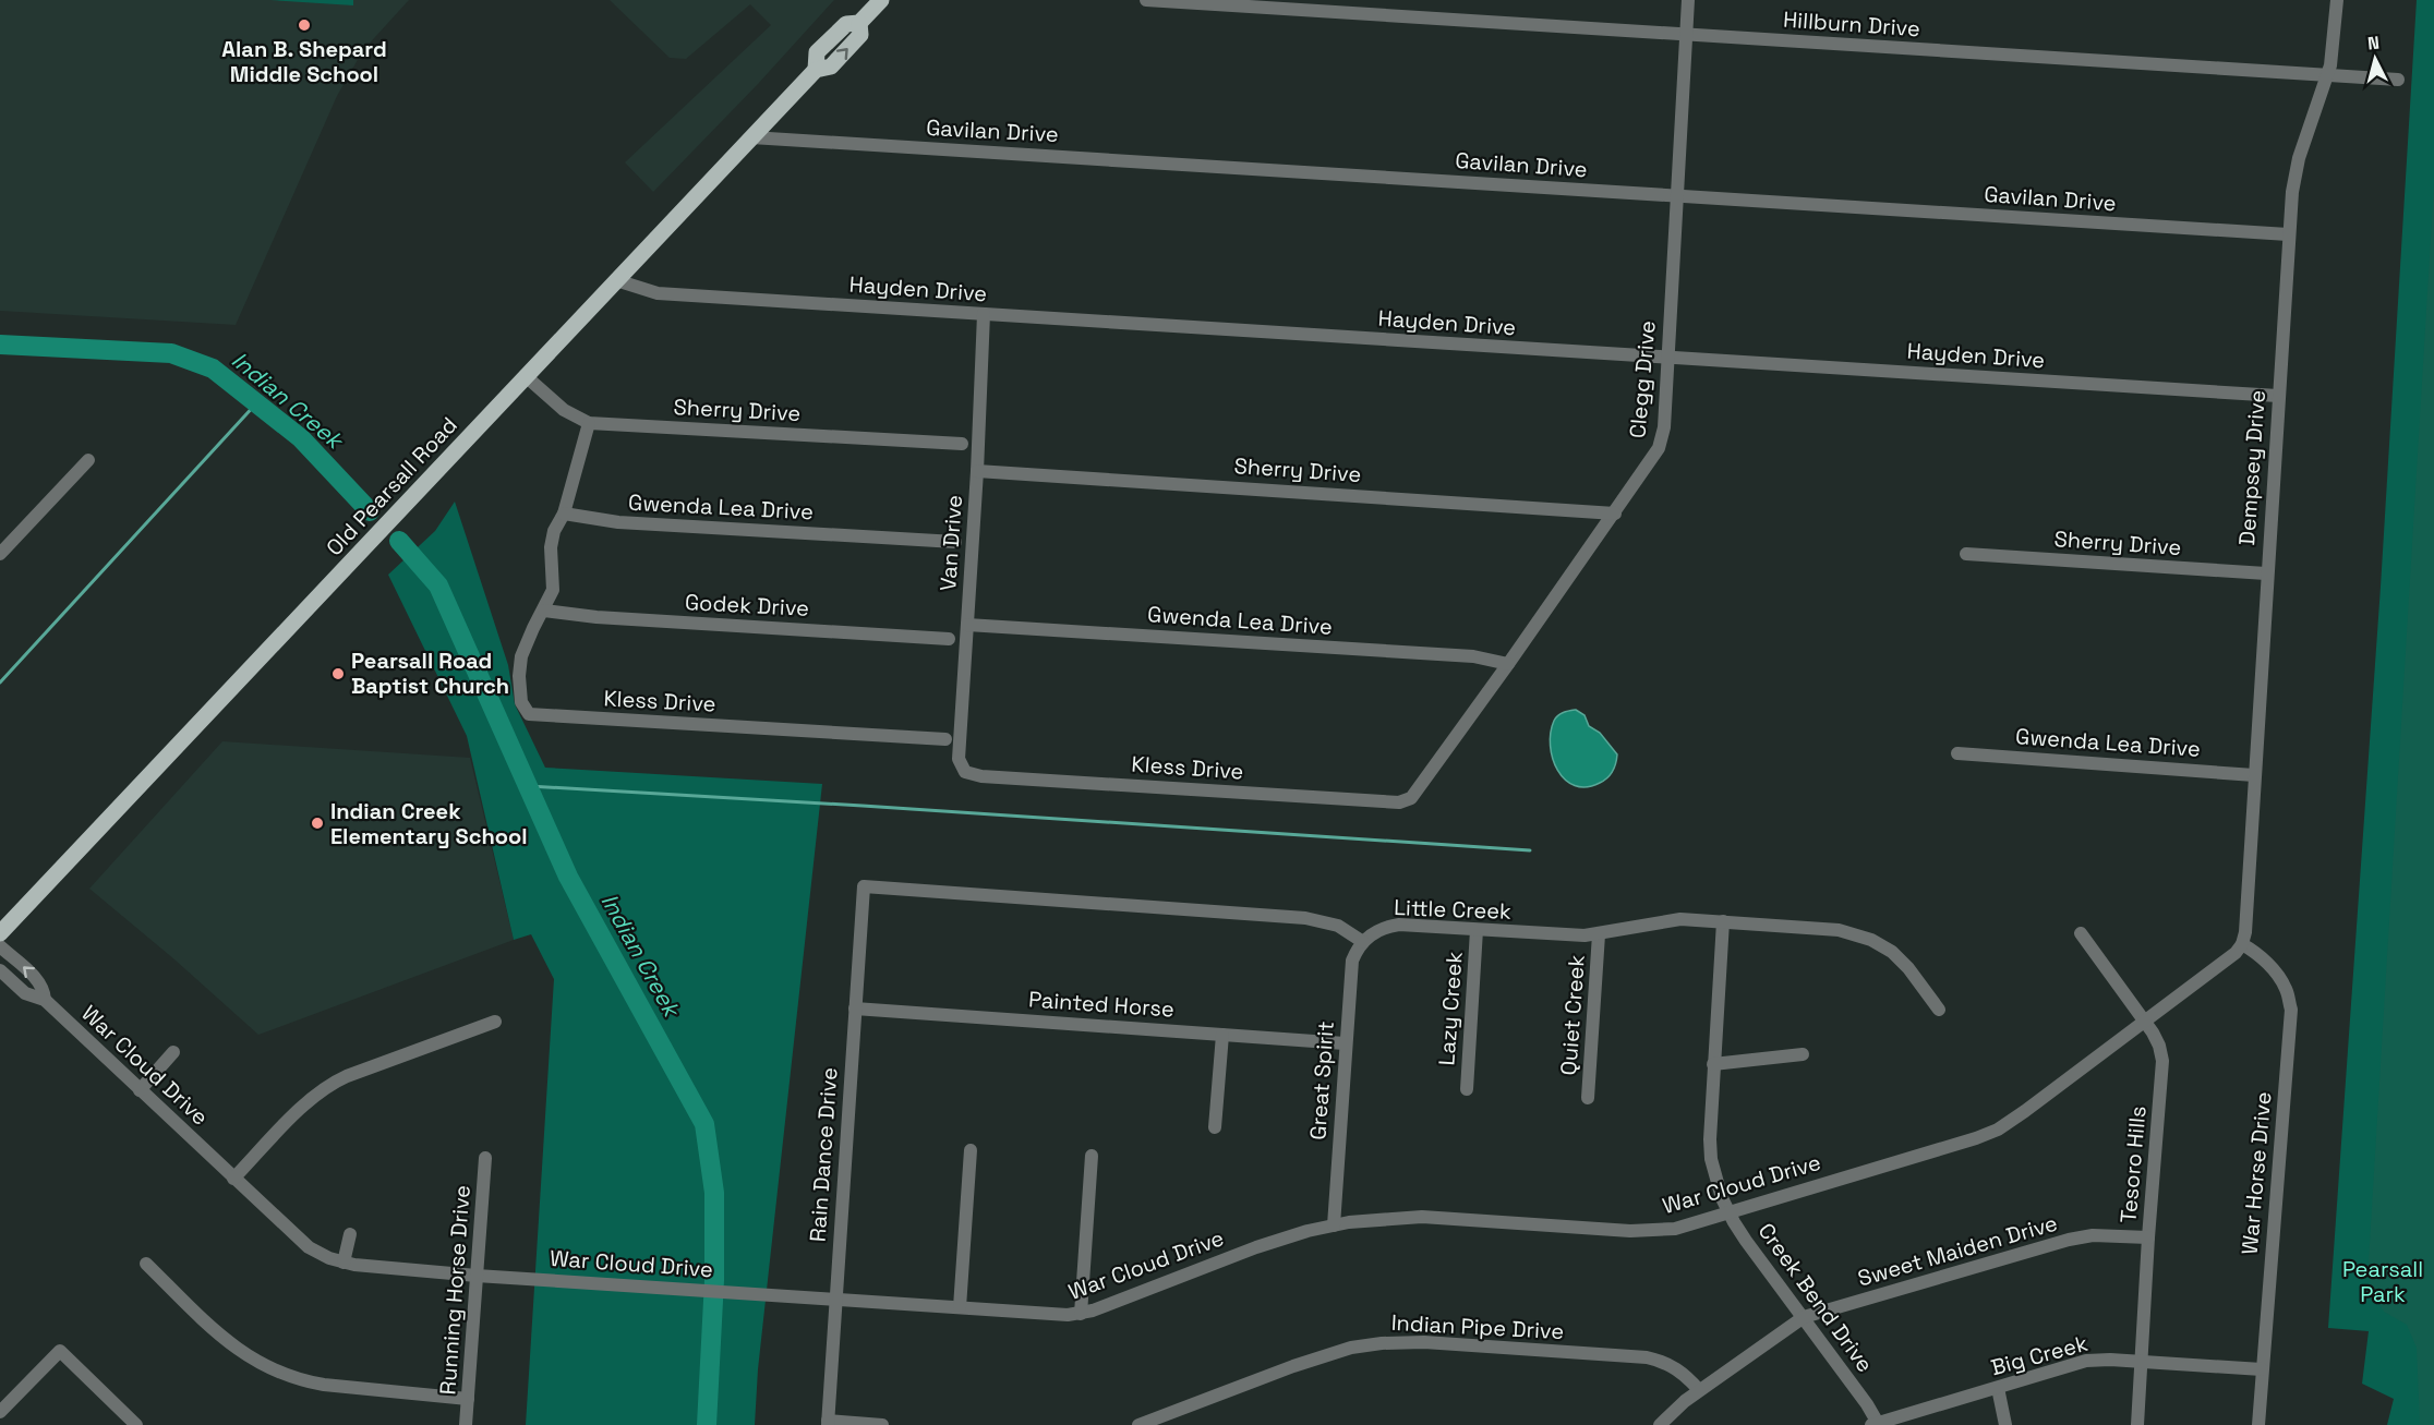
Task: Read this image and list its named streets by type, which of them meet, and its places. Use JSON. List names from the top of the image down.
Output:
{
  "streets": {
    "main road": ["Old Pearsall Road"],
    "street": [
      "Hillburn Drive",
      "Gavilan Drive",
      "Hayden Drive",
      "Clegg Drive",
      "Sherry Drive",
      "Dempsey Drive",
      "Gwenda Lea Drive",
      "Van Drive",
      "Godek Drive",
      "Kless Drive",
      "Little Creek",
      "Painted Horse",
      "Lazy Creek",
      "Quiet Creek",
      "War Cloud Drive",
      "Great Spirit",
      "Rain Dance Drive",
      "Tesoro Hills",
      "War Horse Drive",
      "Sweet Maiden Drive",
      "Running Horse Drive",
      "Creek Bend Drive",
      "Indian Pipe Drive",
      "Big Creek"
    ]
  },
  "crossings": [
    ["Hillburn Drive", "Clegg Drive"],
    ["Hillburn Drive", "Dempsey Drive"],
    ["Gavilan Drive", "Clegg Drive"],
    ["Gavilan Drive", "Dempsey Drive"],
    ["Gavilan Drive", "Old Pearsall Road"],
    ["Hayden Drive", "Clegg Drive"],
    ["Hayden Drive", "Dempsey Drive"],
    ["Hayden Drive", "Old Pearsall Road"],
    ["Hayden Drive", "Van Drive"],
    ["Clegg Drive", "Sherry Drive"],
    ["Clegg Drive", "Gwenda Lea Drive"],
    ["Clegg Drive", "Kless Drive"],
    ["Sherry Drive", "Dempsey Drive"],
    ["Sherry Drive", "Old Pearsall Road"],
    ["Sherry Drive", "Van Drive"],
    ["Dempsey Drive", "Gwenda Lea Drive"],
    ["Dempsey Drive", "War Cloud Drive"],
    ["Dempsey Drive", "War Horse Drive"],
    ["Gwenda Lea Drive", "Van Drive"],
    ["Van Drive", "Kless Drive"],
    ["Godek Drive", "Kless Drive"],
    ["Little Creek", "Lazy Creek"],
    ["Little Creek", "Quiet Creek"],
    ["Little Creek", "Great Spirit"],
    ["Little Creek", "Rain Dance Drive"],
    ["Little Creek", "Creek Bend Drive"],
    ["Painted Horse", "Great Spirit"],
    ["Painted Horse", "Rain Dance Drive"],
    ["War Cloud Drive", "Great Spirit"],
    ["War Cloud Drive", "Rain Dance Drive"],
    ["War Cloud Drive", "Tesoro Hills"],
    ["War Cloud Drive", "War Horse Drive"],
    ["War Cloud Drive", "Running Horse Drive"],
    ["War Cloud Drive", "Creek Bend Drive"],
    ["Great Spirit", "Rain Dance Drive"],
    ["Tesoro Hills", "Sweet Maiden Drive"],
    ["Tesoro Hills", "Big Creek"],
    ["War Horse Drive", "Big Creek"],
    ["Sweet Maiden Drive", "Creek Bend Drive"],
    ["Sweet Maiden Drive", "Indian Pipe Drive"],
    ["Creek Bend Drive", "Big Creek"]
  ],
  "water": ["Indian Creek"],
  "parks": ["Pearsall Park"],
  "places": ["Alan B. Shepard Middle School", "Pearsall Road Baptist Church", "Indian Creek Elementary School"],
  "north": "top"
}
